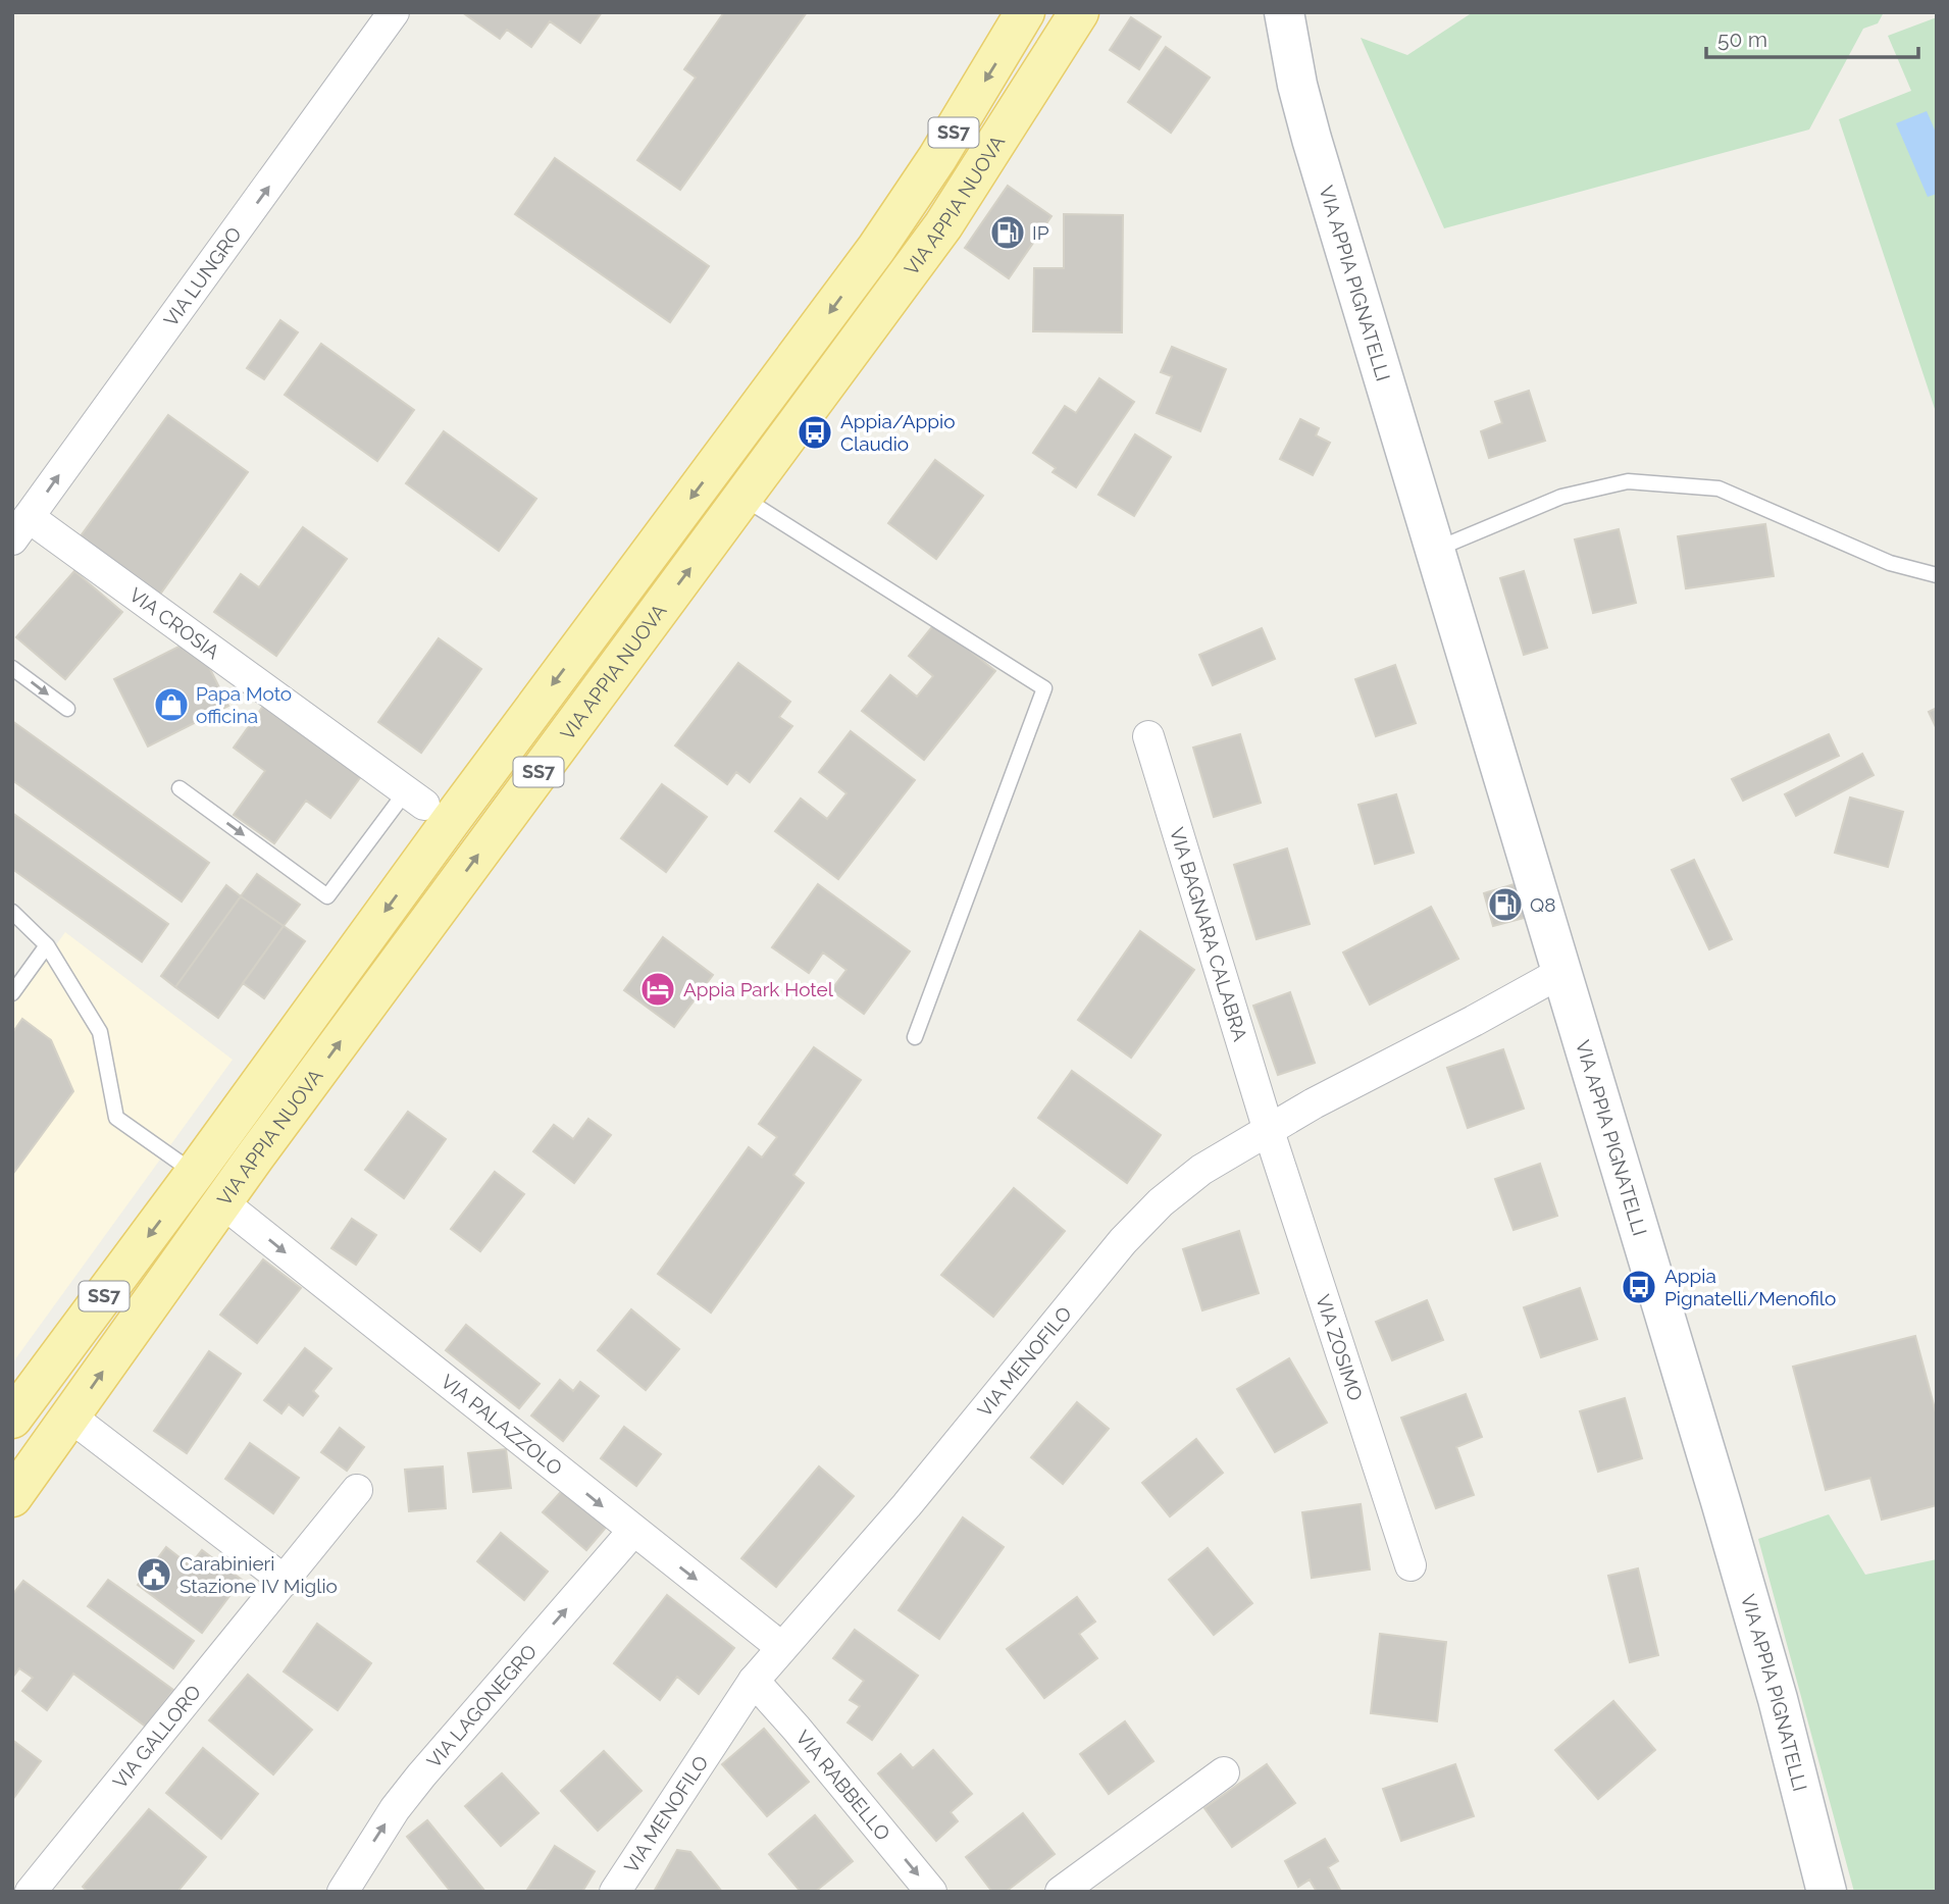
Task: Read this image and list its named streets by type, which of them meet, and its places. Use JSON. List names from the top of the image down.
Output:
{
  "streets": {
    "main road": ["SS7", "VIA APPIA NUOVA", "VIA APPIA PIGNATELLI"],
    "street": [
      "VIA LUNGRO",
      "VIA CROSIA",
      "VIA BAGNARA CALABRA",
      "VIA ZOSIMO",
      "VIA MENOFILO",
      "VIA PALAZZOLO",
      "VIA LAGONEGRO",
      "VIA GALLORO",
      "VIA RABBELLO"
    ]
  },
  "crossings": [
    ["VIA APPIA NUOVA", "VIA PALAZZOLO"],
    ["VIA LUNGRO", "VIA CROSIA"],
    ["VIA APPIA PIGNATELLI", "VIA MENOFILO"],
    ["VIA BAGNARA CALABRA", "VIA ZOSIMO"],
    ["VIA BAGNARA CALABRA", "VIA MENOFILO"],
    ["VIA ZOSIMO", "VIA MENOFILO"],
    ["VIA MENOFILO", "VIA PALAZZOLO"],
    ["VIA MENOFILO", "VIA RABBELLO"],
    ["VIA PALAZZOLO", "VIA LAGONEGRO"]
  ],
  "one_way": ["VIA LUNGRO", "VIA LAGONEGRO", "VIA RABBELLO"],
  "places": {
    "fuel station": ["IP", "Q8"],
    "bus stop": ["Appia/Appio Claudio", "Appia Pignatelli/Menofilo"],
    "shop": ["Papa Moto officina"],
    "hotel": ["Appia Park Hotel"],
    "public building": ["Carabinieri Stazione IV Miglio"]
  },
  "scale_bar": "50 m"
}
